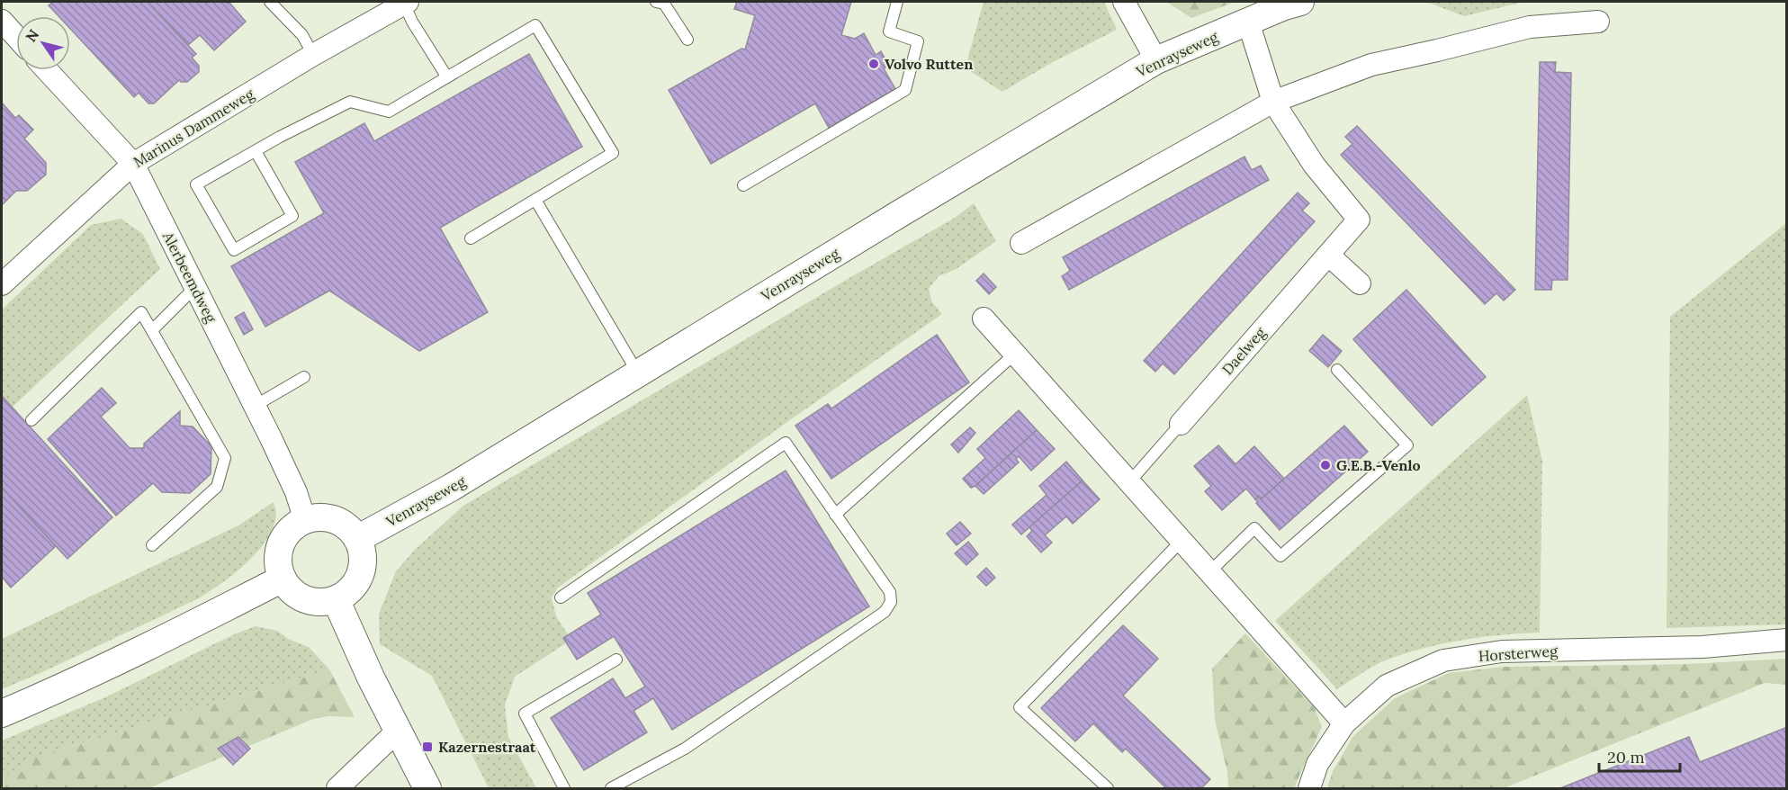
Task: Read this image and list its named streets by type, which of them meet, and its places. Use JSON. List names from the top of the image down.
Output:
{
  "streets": {
    "street": [
      "Venrayseweg",
      "Marinus Dammeweg",
      "Alerbeemdweg",
      "Daelweg",
      "Horsterweg"
    ]
  },
  "crossings": [
    ["Venrayseweg", "Alerbeemdweg"],
    ["Marinus Dammeweg", "Alerbeemdweg"]
  ],
  "places": {
    "other": ["Volvo Rutten", "G.E.B.-Venlo"],
    "transit": ["Kazernestraat"]
  },
  "scale_bar": "20 m",
  "north": "top left"
}
